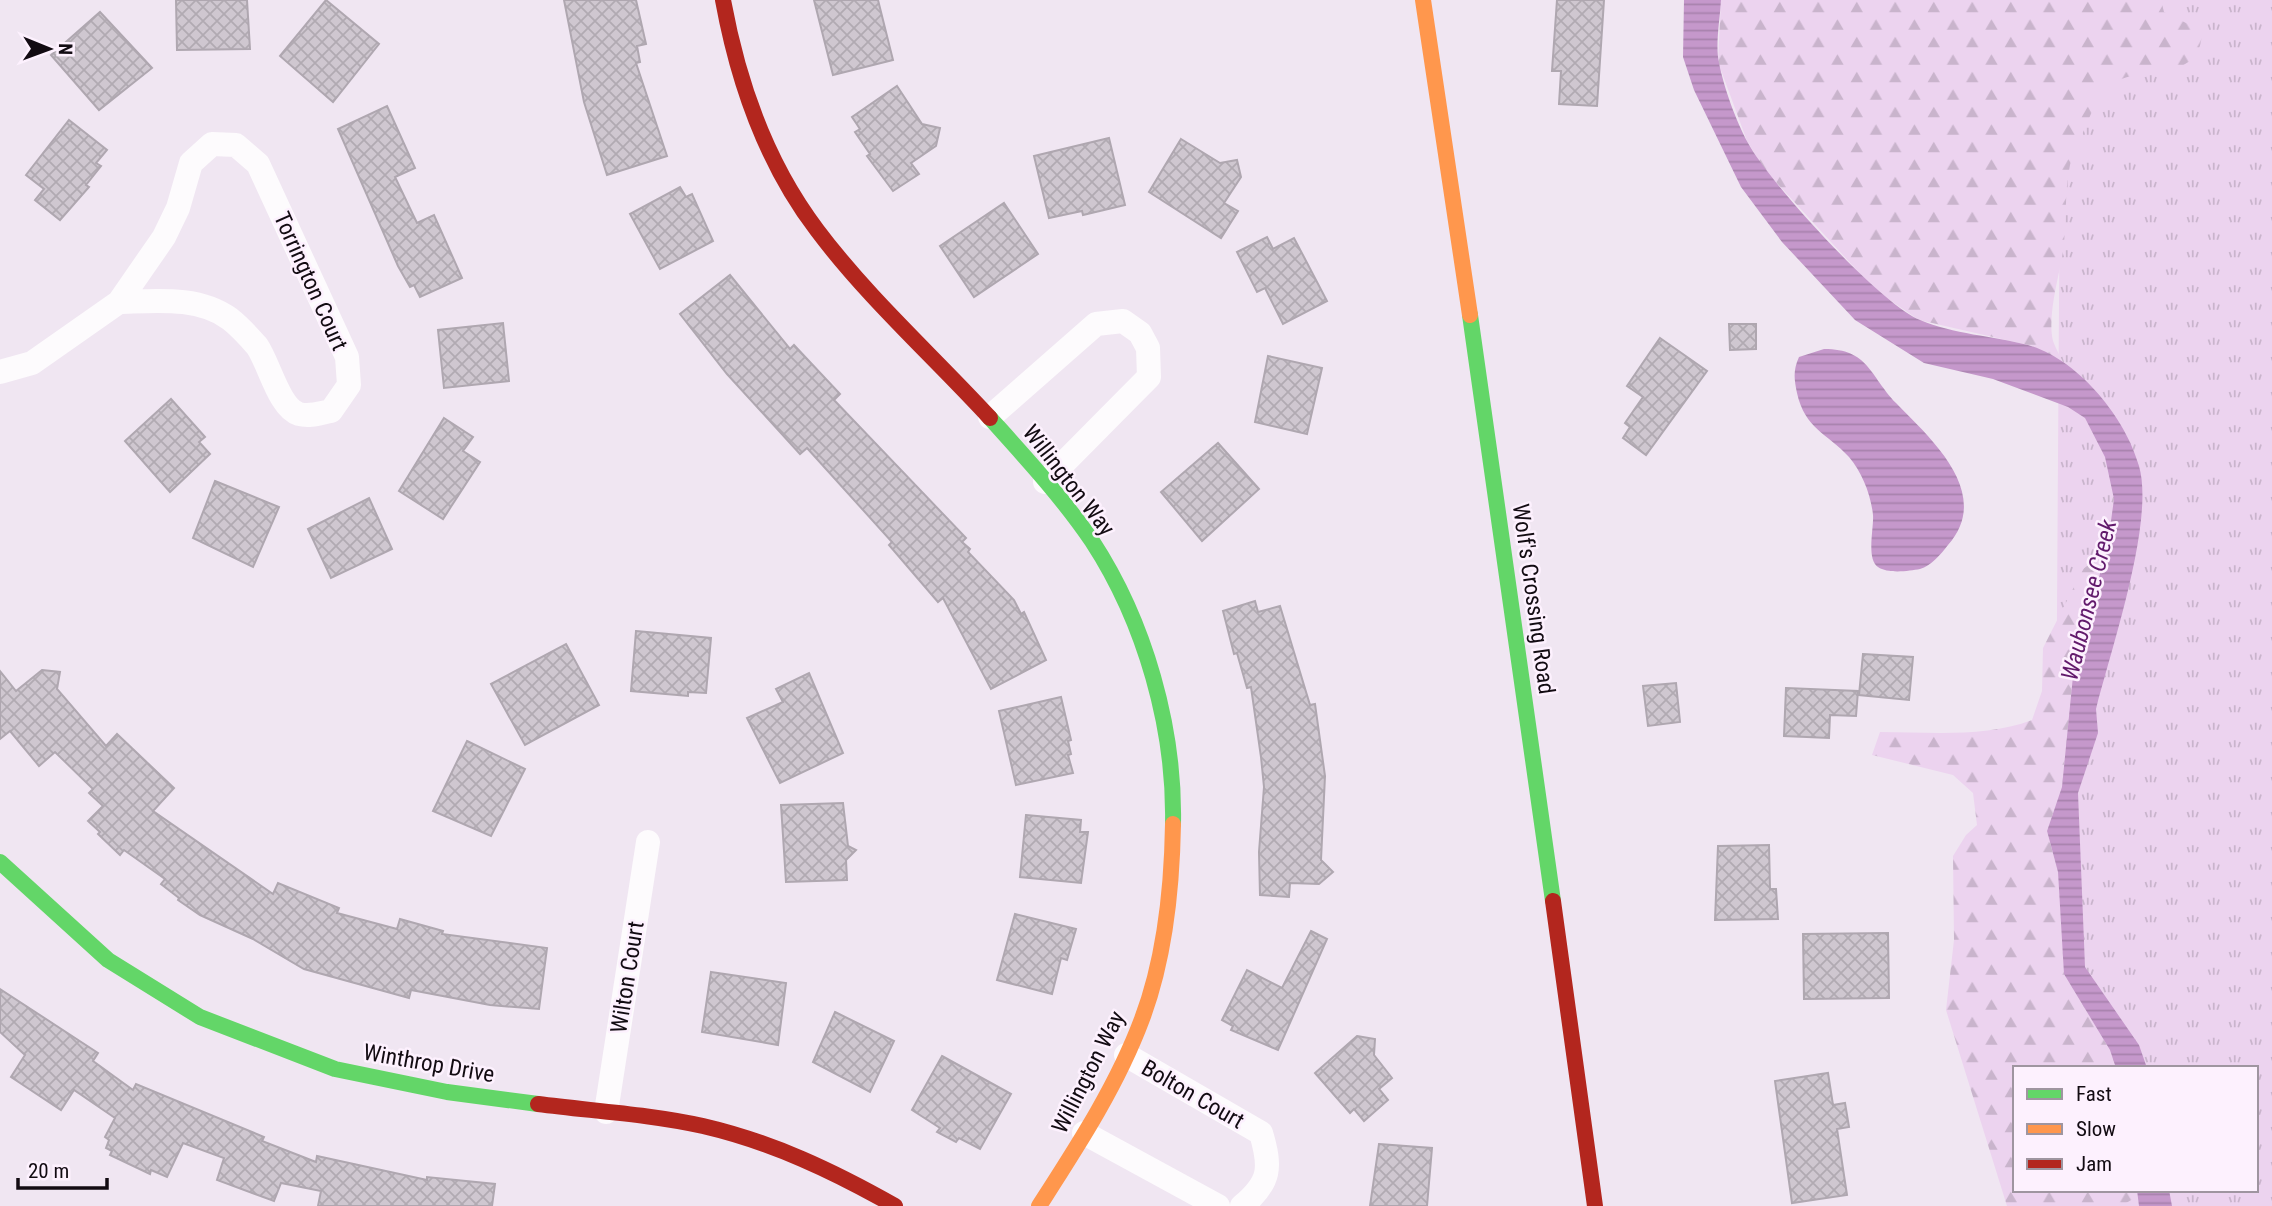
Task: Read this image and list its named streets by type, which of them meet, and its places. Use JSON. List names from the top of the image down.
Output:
{
  "streets": {
    "street": [
      "Torrington Court",
      "Willington Way",
      "Wolf's Crossing Road",
      "Wilton Court",
      "Winthrop Drive",
      "Bolton Court"
    ]
  },
  "crossings": [
    ["Willington Way", "Bolton Court"],
    ["Wilton Court", "Winthrop Drive"]
  ],
  "water": ["Waubonsee Creek"],
  "legend": ["Fast", "Slow", "Jam"],
  "scale_bar": "20 m",
  "north": "right"
}
